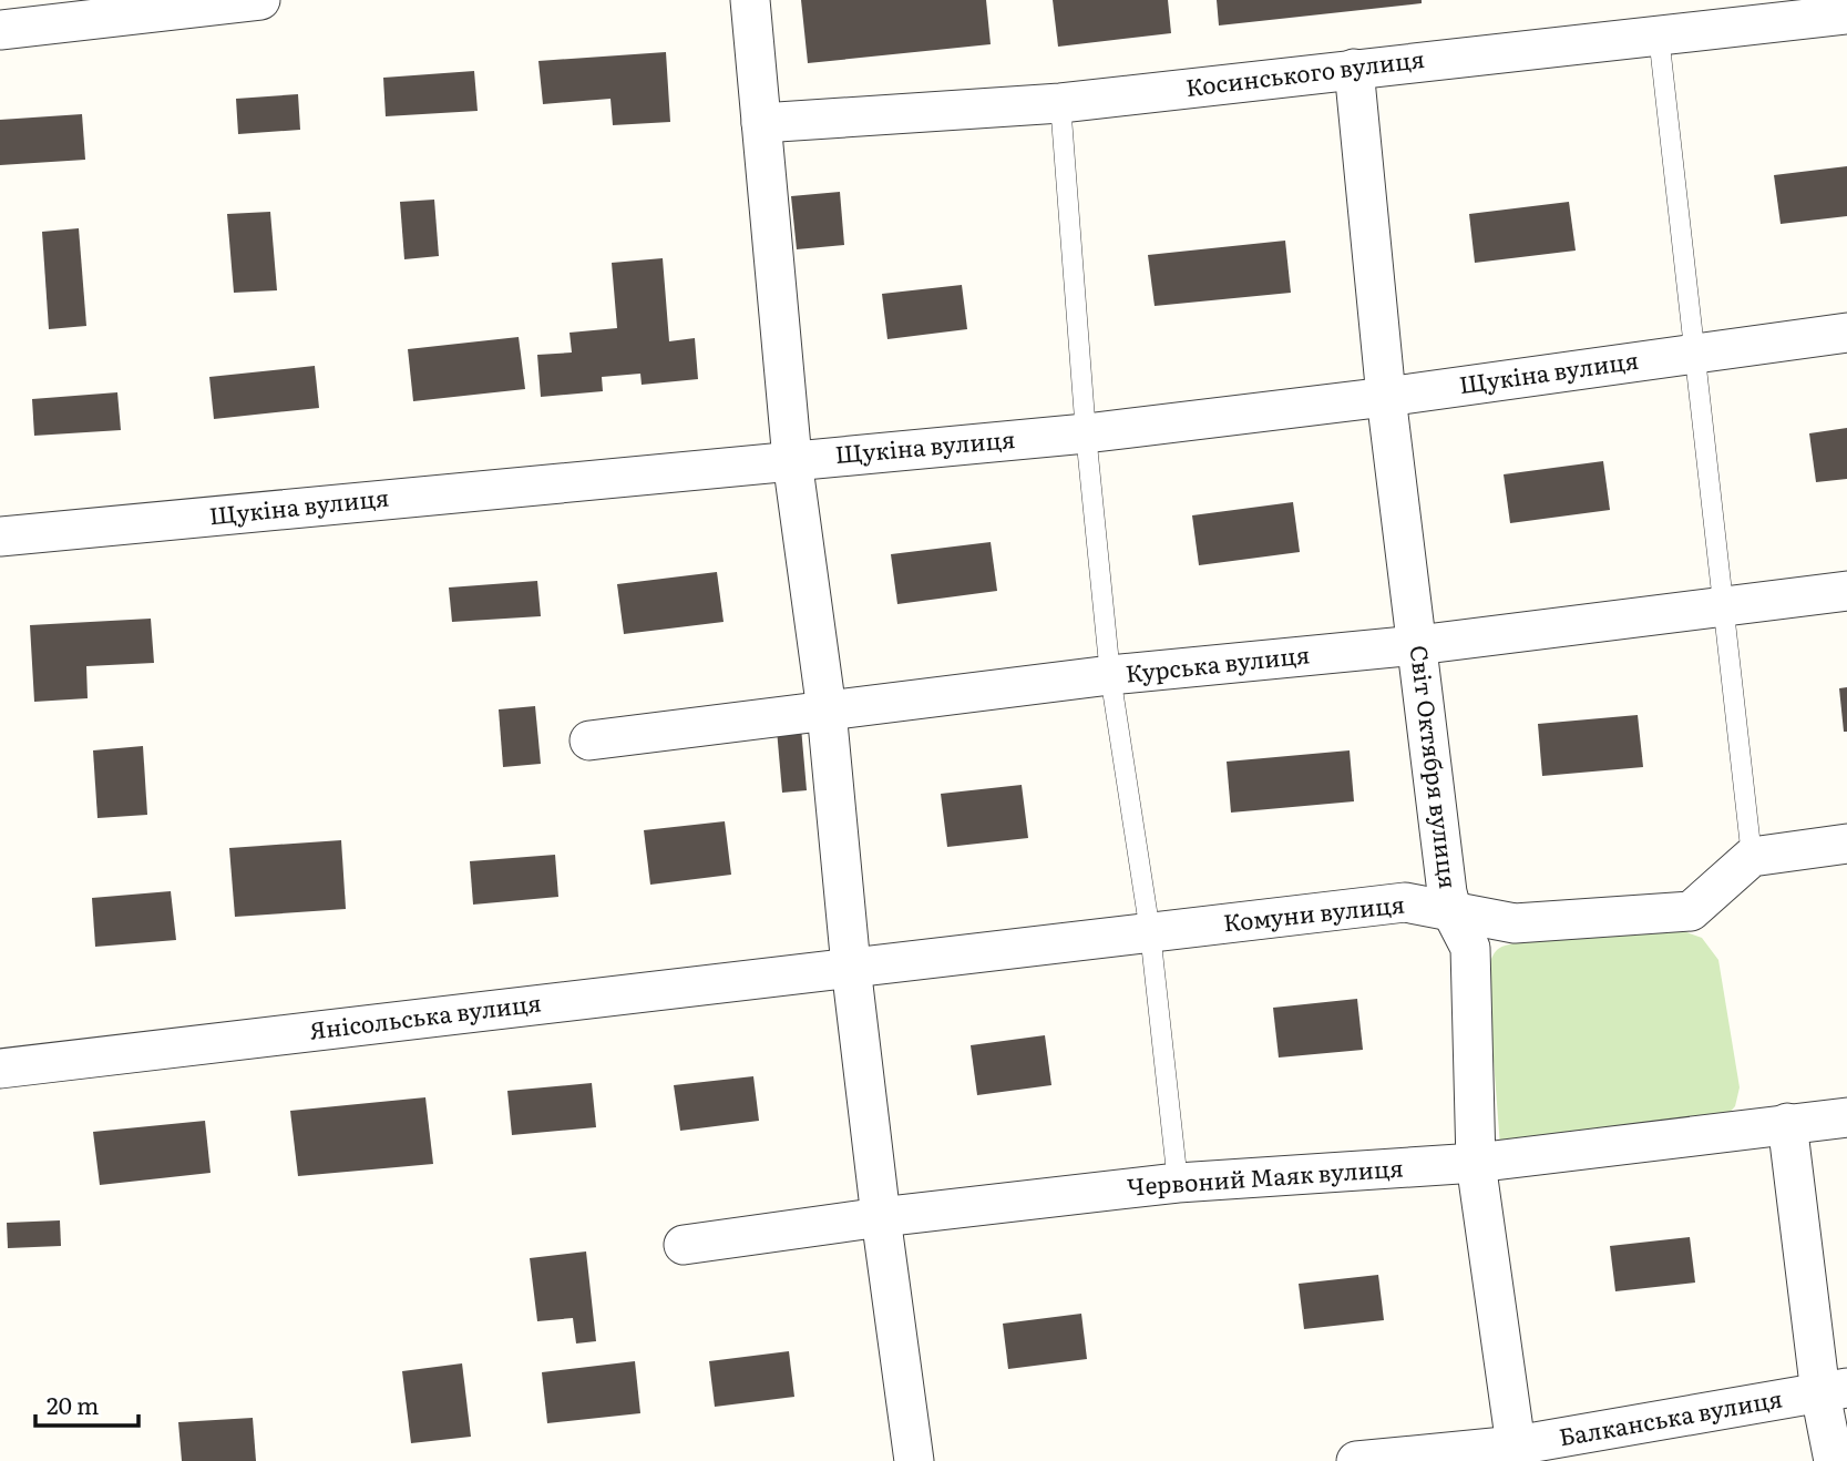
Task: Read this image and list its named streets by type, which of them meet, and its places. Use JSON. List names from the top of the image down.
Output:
{
  "streets": {
    "street": [
      "Косинського вулиця",
      "Щукіна вулиця",
      "Курська вулиця",
      "Світ Октября вулиця",
      "Комуни вулиця",
      "Янісольська вулиця",
      "Червоний Маяк вулиця",
      "Балканська вулиця"
    ]
  },
  "crossings": [
    ["Косинського вулиця", "Світ Октября вулиця"],
    ["Щукіна вулиця", "Світ Октября вулиця"],
    ["Курська вулиця", "Світ Октября вулиця"],
    ["Світ Октября вулиця", "Комуни вулиця"],
    ["Світ Октября вулиця", "Червоний Маяк вулиця"],
    ["Світ Октября вулиця", "Балканська вулиця"],
    ["Комуни вулиця", "Янісольська вулиця"]
  ],
  "scale_bar": "20 m"
}
